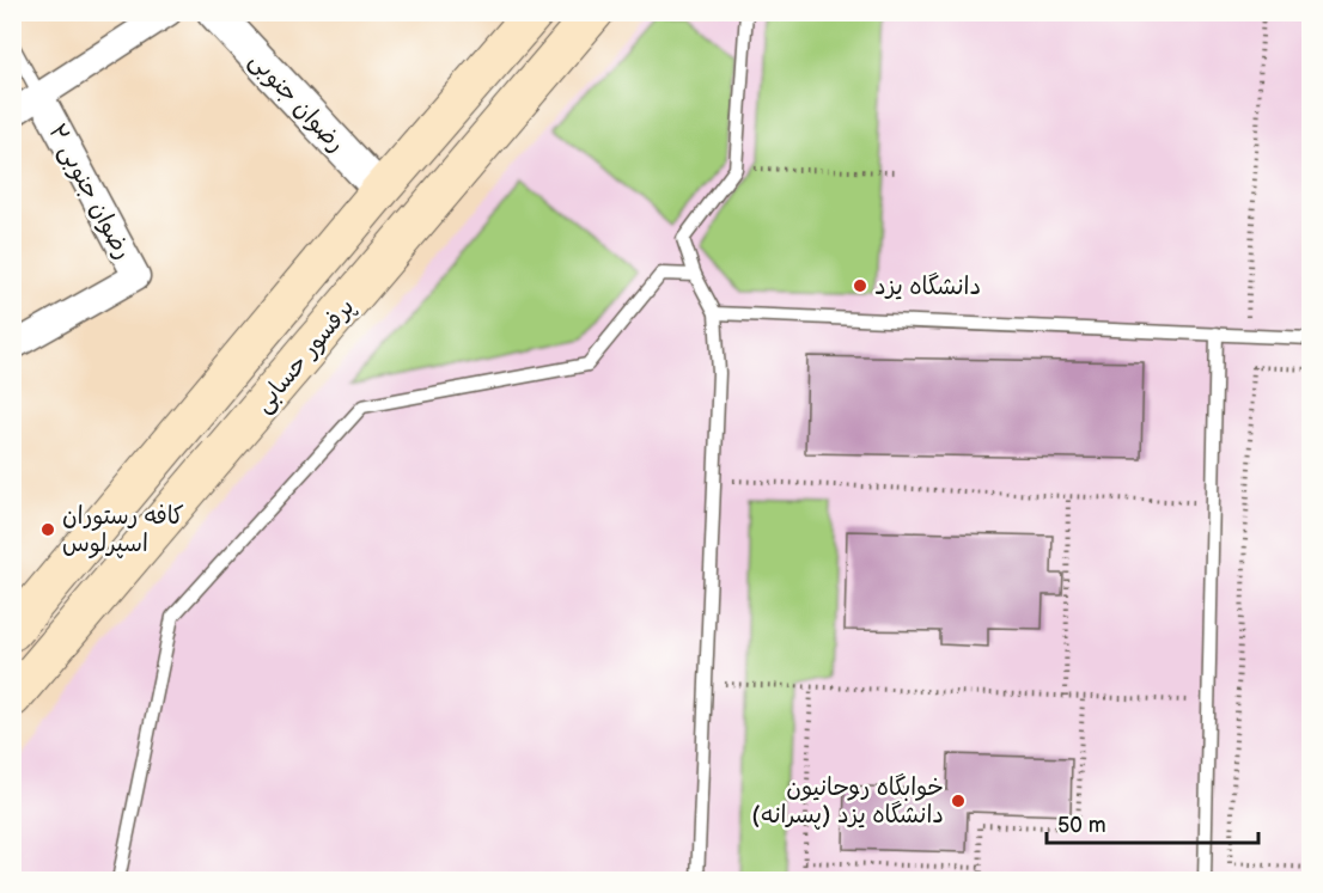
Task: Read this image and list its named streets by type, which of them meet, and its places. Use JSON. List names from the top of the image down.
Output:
{
  "streets": {
    "main road": ["پرفسور حسابی"],
    "street": ["رضوان جنوبی", "رضوان جنوبی ۲"]
  },
  "crossings": [
    ["رضوان جنوبی", "پرفسور حسابی"]
  ],
  "places": ["دانشگاه یزد", "کافه رستوران اسپرلوس", "خوابگاه روحانیون (پسرانه) دانشگاه یزد"],
  "scale_bar": "50 m"
}
